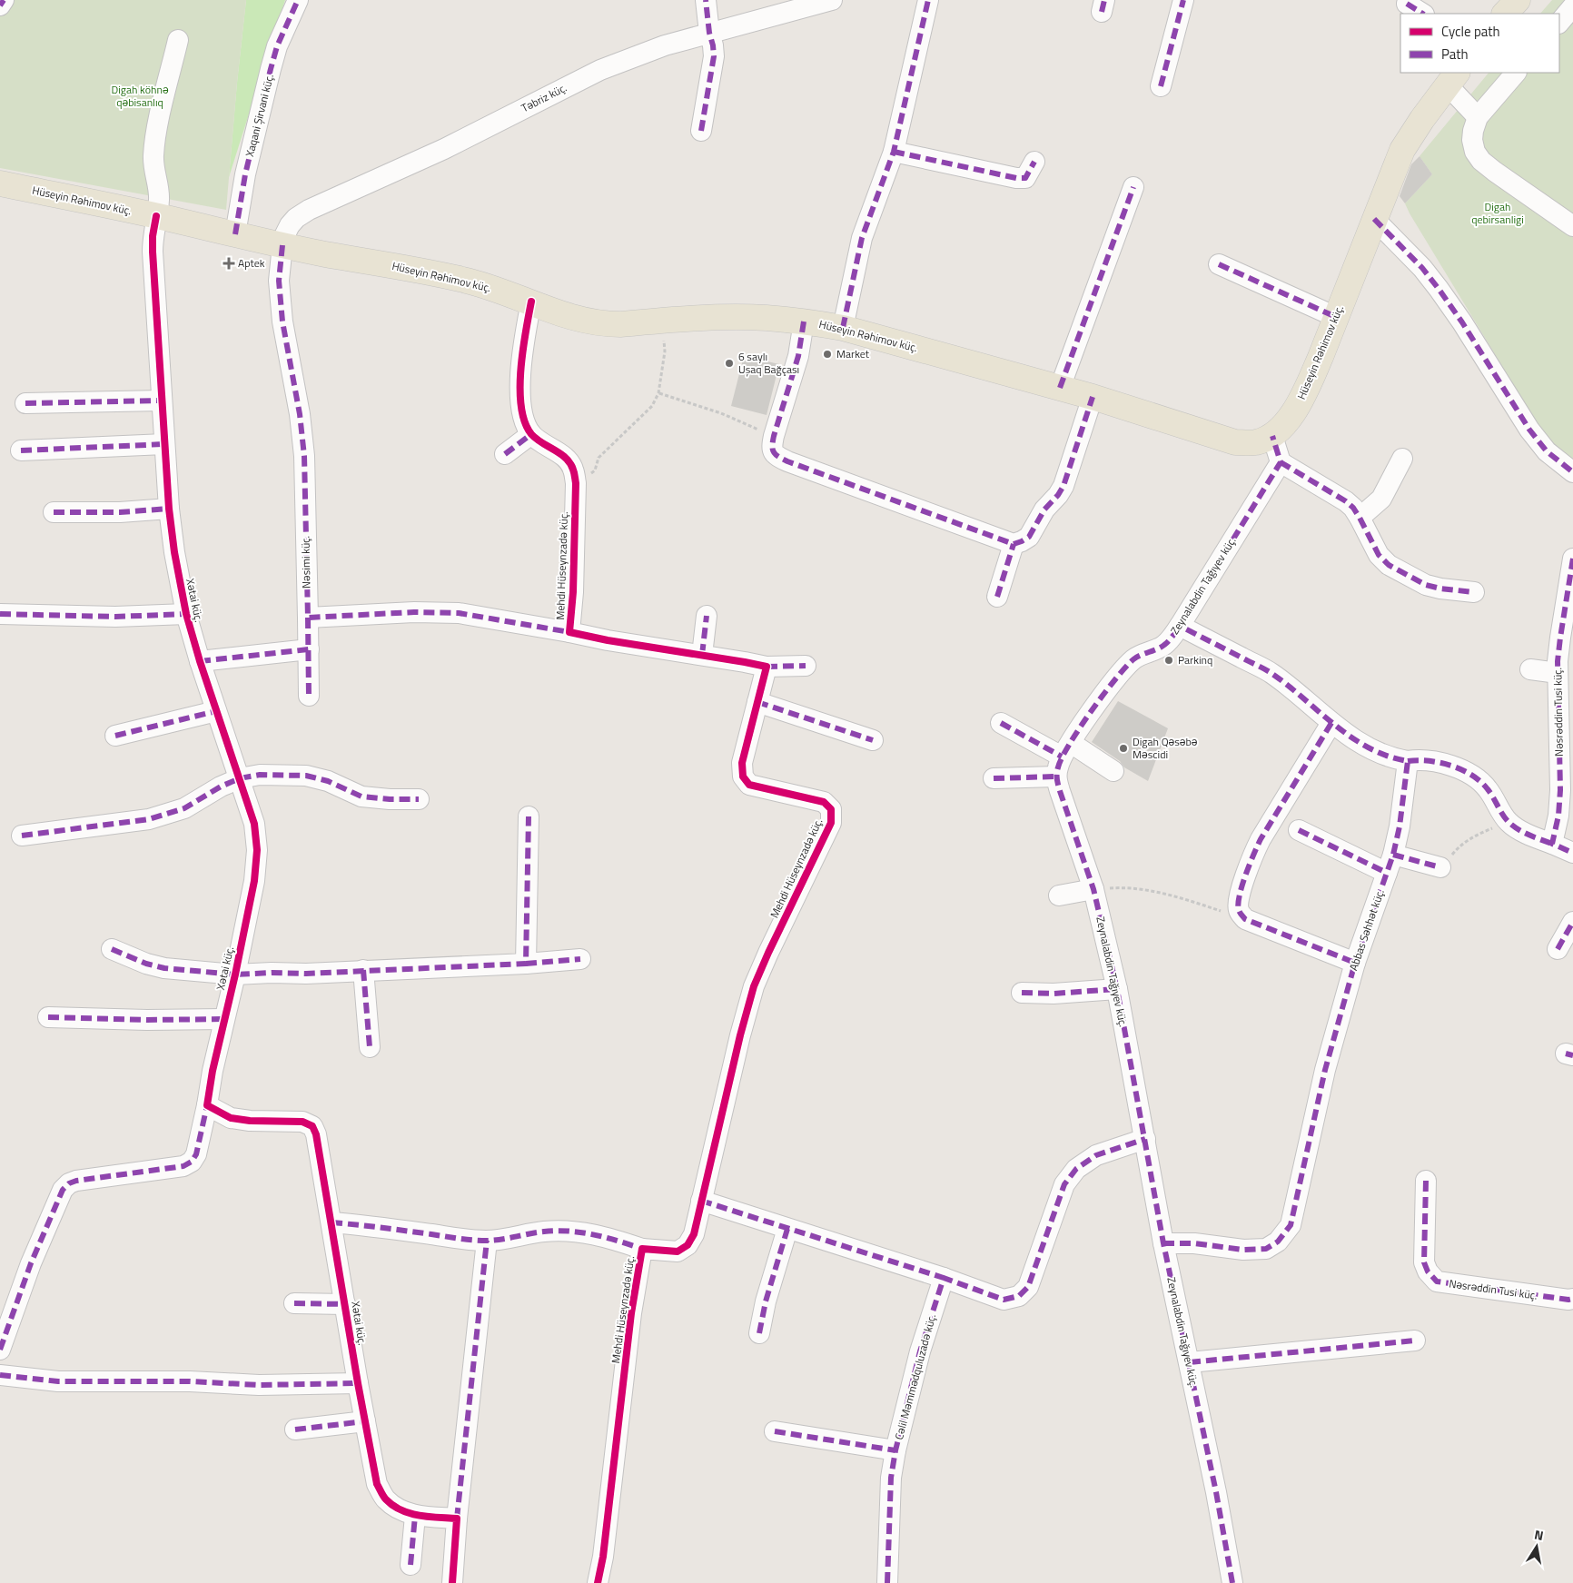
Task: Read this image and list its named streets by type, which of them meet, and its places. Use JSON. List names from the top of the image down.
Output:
{
  "streets": {
    "main road": ["Hüseyin Rəhimov küç."],
    "street": [
      "Təbriz küç.",
      "Xaqani Şirvani küç.",
      "Nəsimi küç.",
      "Mehdi Hüseynzadə küç.",
      "Zeynalabdin Tağıyev küç.",
      "Xətai küç.",
      "Nəsrəddin Tusi küç.",
      "Abbas Səhhət küç.",
      "Cəlil Məmmədquluzadə küç."
    ]
  },
  "crossings": [
    ["Təbriz küç.", "Hüseyin Rəhimov küç."],
    ["Təbriz küç.", "Nəsimi küç."],
    ["Xaqani Şirvani küç.", "Hüseyin Rəhimov küç."],
    ["Hüseyin Rəhimov küç.", "Nəsimi küç."],
    ["Hüseyin Rəhimov küç.", "Xətai küç."],
    ["Zeynalabdin Tağıyev küç.", "Abbas Səhhət küç."]
  ],
  "parks": ["Digah köhnə qəbisanlıq", "Digah qebirsanligi"],
  "places": {
    "health": ["Aptek"],
    "other": [
      "Market",
      "6 saylı Uşaq Bağçası",
      "Parkinq",
      "Digah Qəsəbə Məscidi"
    ]
  },
  "legend": ["Cycle path", "Path"],
  "north": "top"
}
